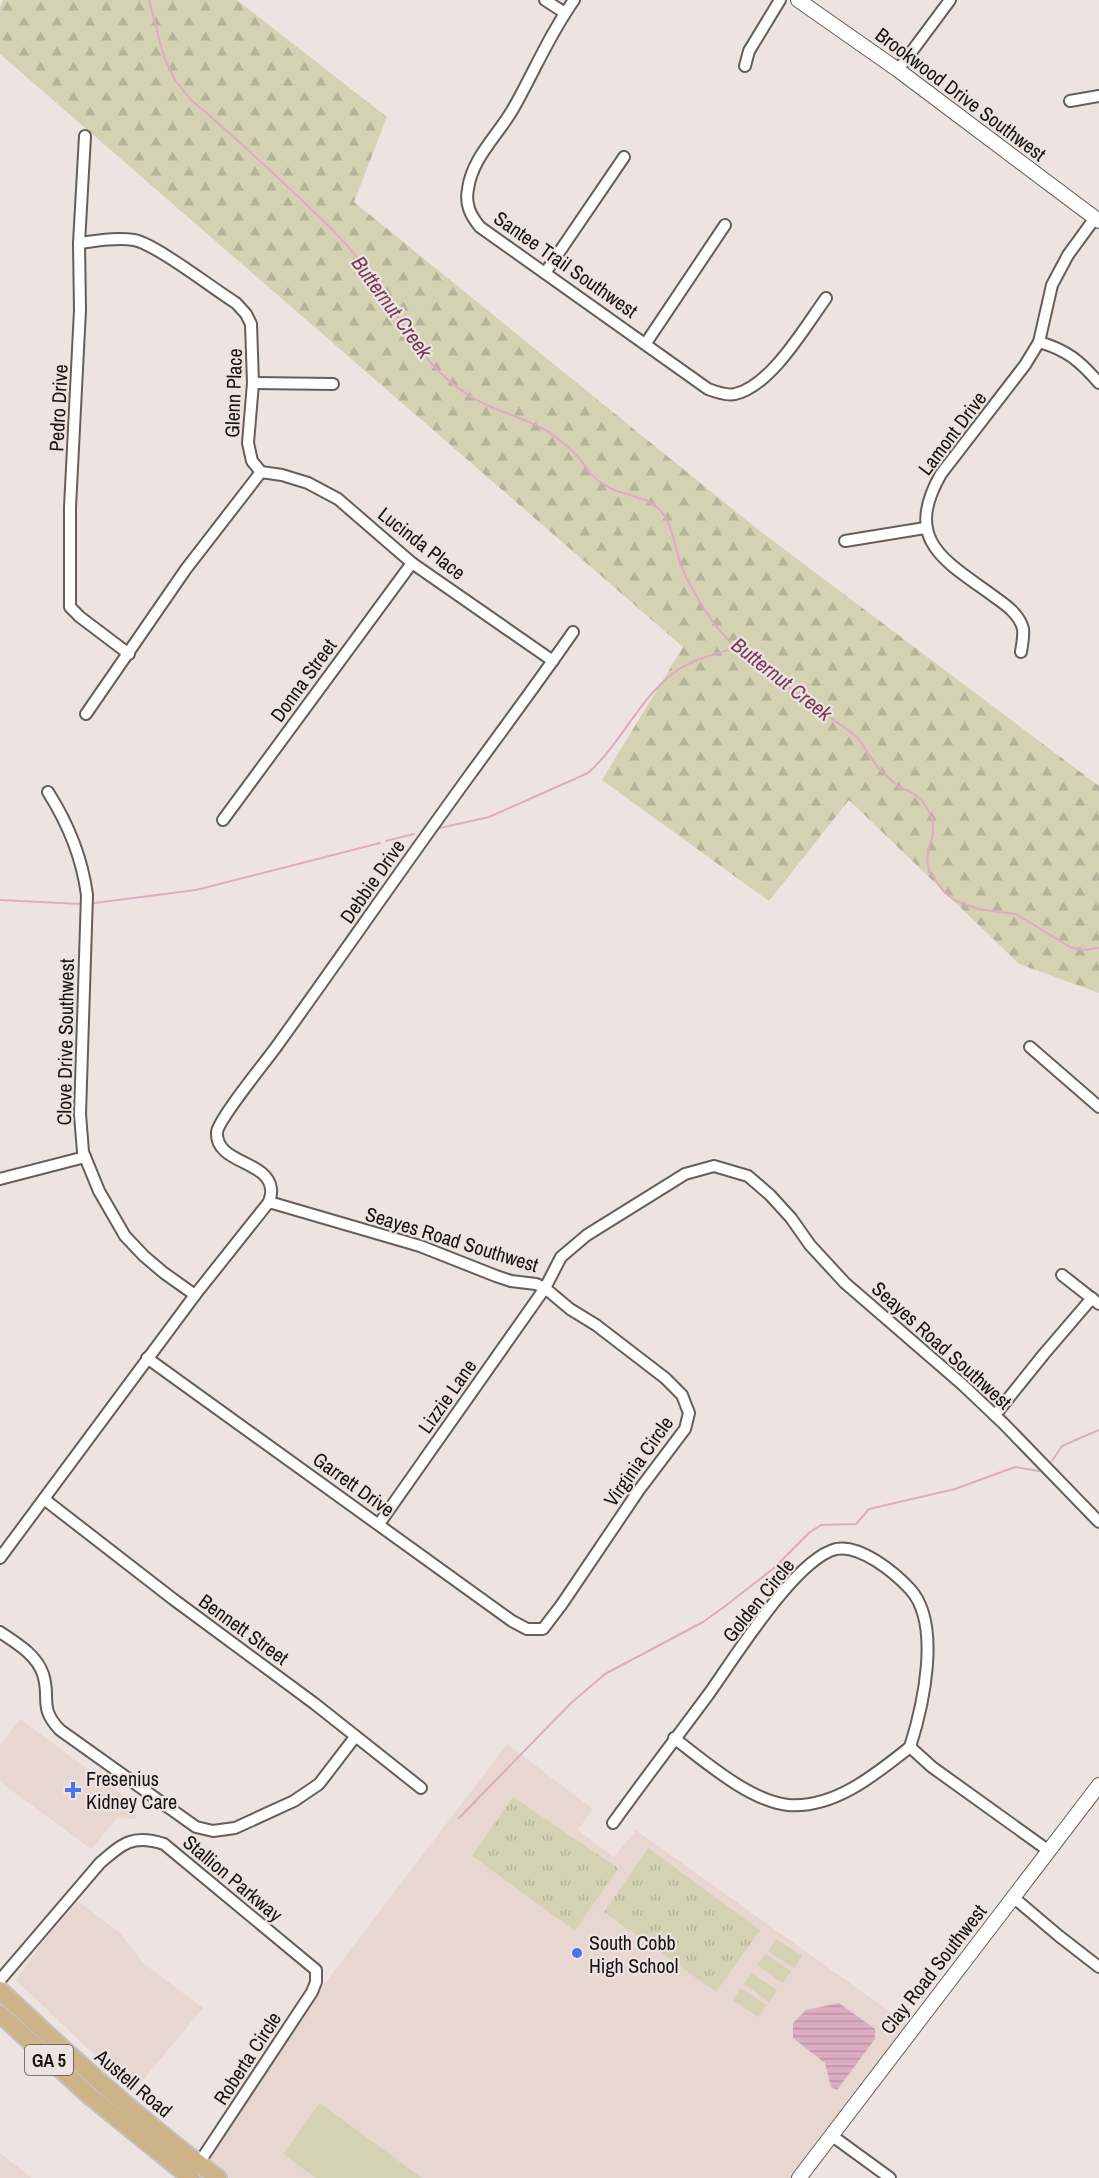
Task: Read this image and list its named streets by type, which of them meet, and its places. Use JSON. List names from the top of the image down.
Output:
{
  "streets": {
    "main road": ["GA 5", "Austell Road"],
    "street": [
      "Brookwood Drive Southwest",
      "Santee Trail Southwest",
      "Glenn Place",
      "Pedro Drive",
      "Lamont Drive",
      "Lucinda Place",
      "Donna Street",
      "Debbie Drive",
      "Clove Drive Southwest",
      "Seayes Road Southwest",
      "Lizzie Lane",
      "Virginia Circle",
      "Garrett Drive",
      "Golden Circle",
      "Bennett Street",
      "Stallion Parkway",
      "Clay Road Southwest",
      "Roberta Circle"
    ]
  },
  "crossings": [
    ["Brookwood Drive Southwest", "Lamont Drive"],
    ["Glenn Place", "Pedro Drive"],
    ["Glenn Place", "Lucinda Place"],
    ["Lucinda Place", "Donna Street"],
    ["Lucinda Place", "Debbie Drive"],
    ["Debbie Drive", "Seayes Road Southwest"],
    ["Seayes Road Southwest", "Lizzie Lane"],
    ["Seayes Road Southwest", "Virginia Circle"],
    ["Lizzie Lane", "Virginia Circle"],
    ["Lizzie Lane", "Garrett Drive"],
    ["Virginia Circle", "Garrett Drive"],
    ["Stallion Parkway", "Roberta Circle"],
    ["Roberta Circle", "Austell Road"]
  ],
  "water": ["Butternut Creek"],
  "places": {
    "health": ["Fresenius Kidney Care"],
    "other": ["South Cobb High School"]
  }
}
